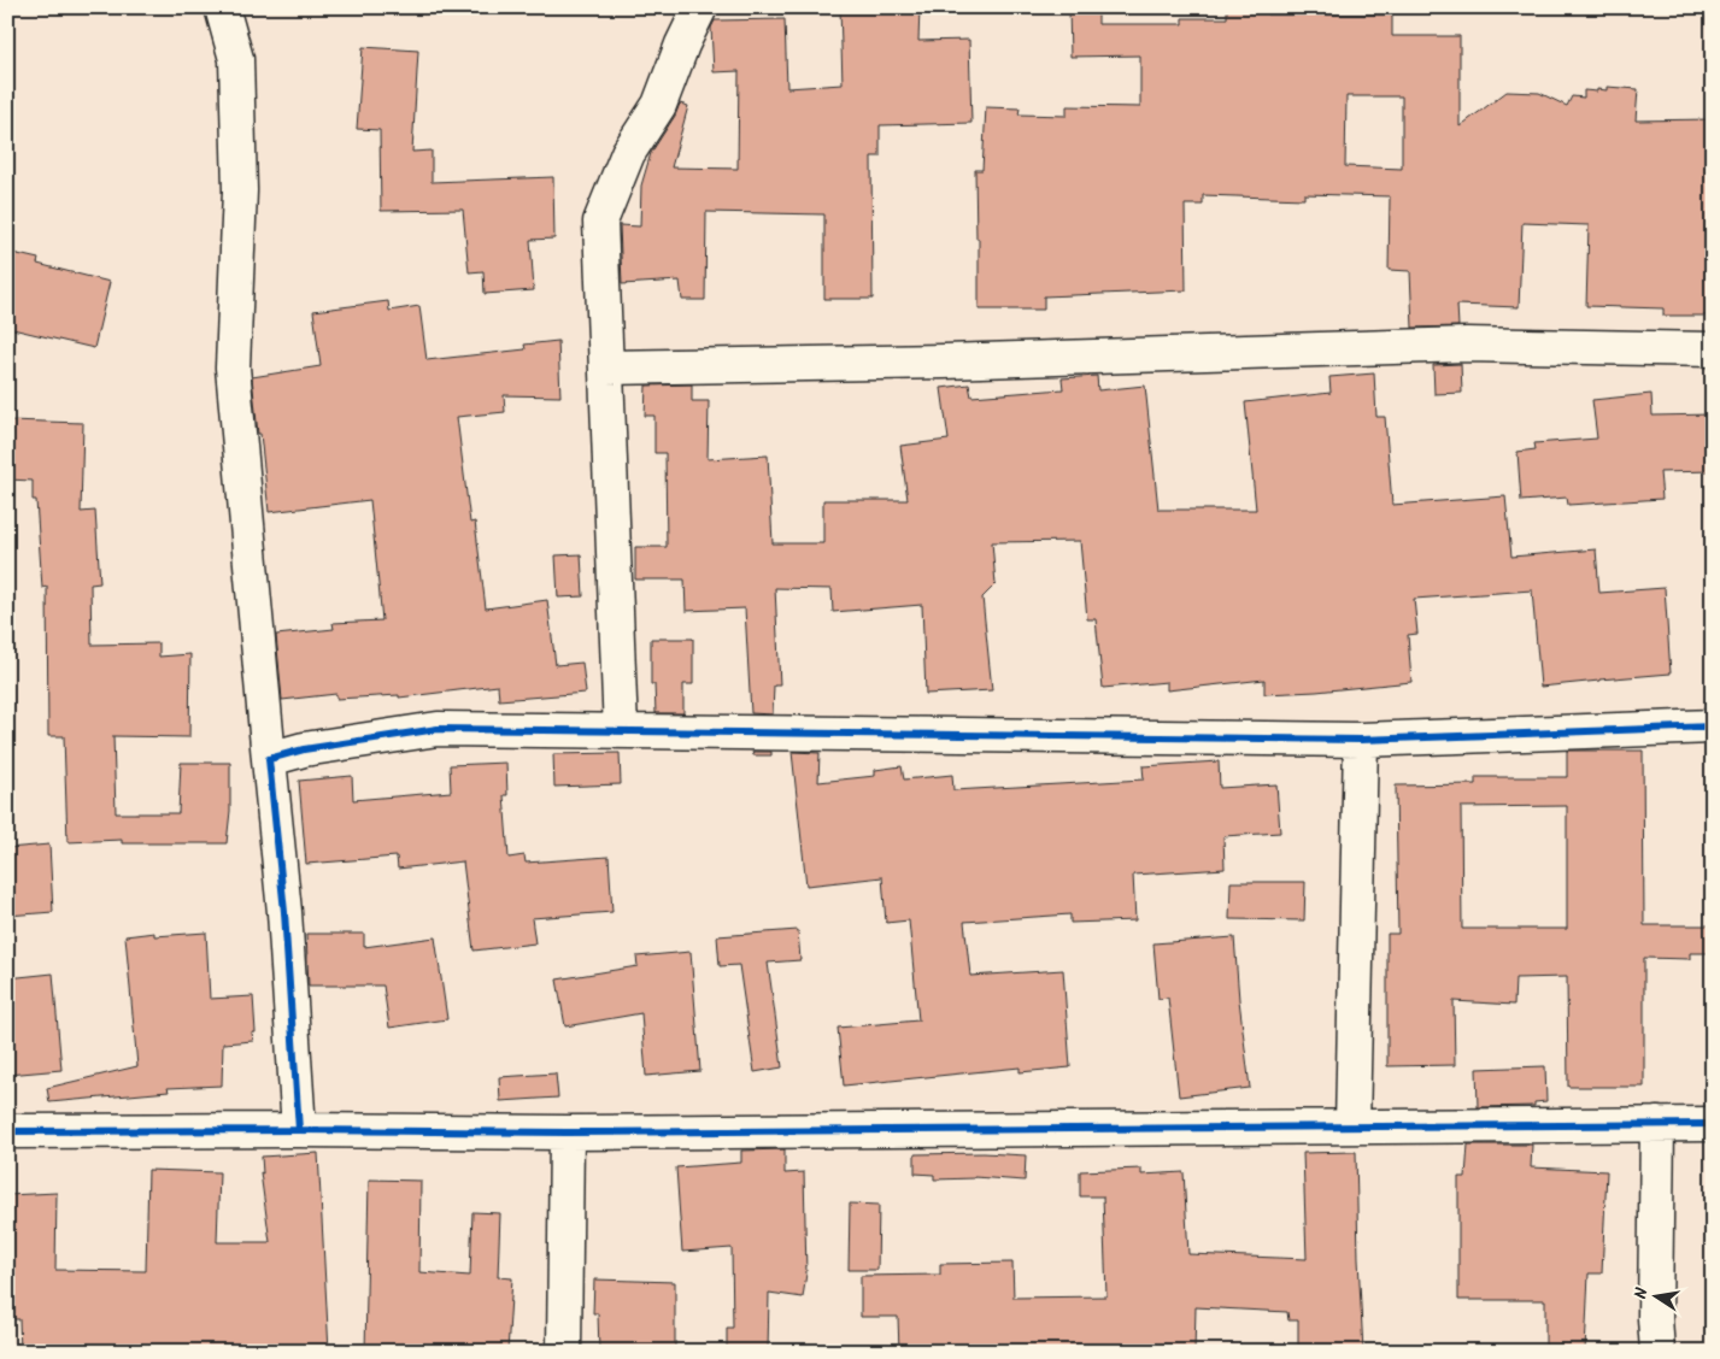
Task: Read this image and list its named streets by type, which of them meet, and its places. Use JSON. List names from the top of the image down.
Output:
{
  "north": "left"
}
